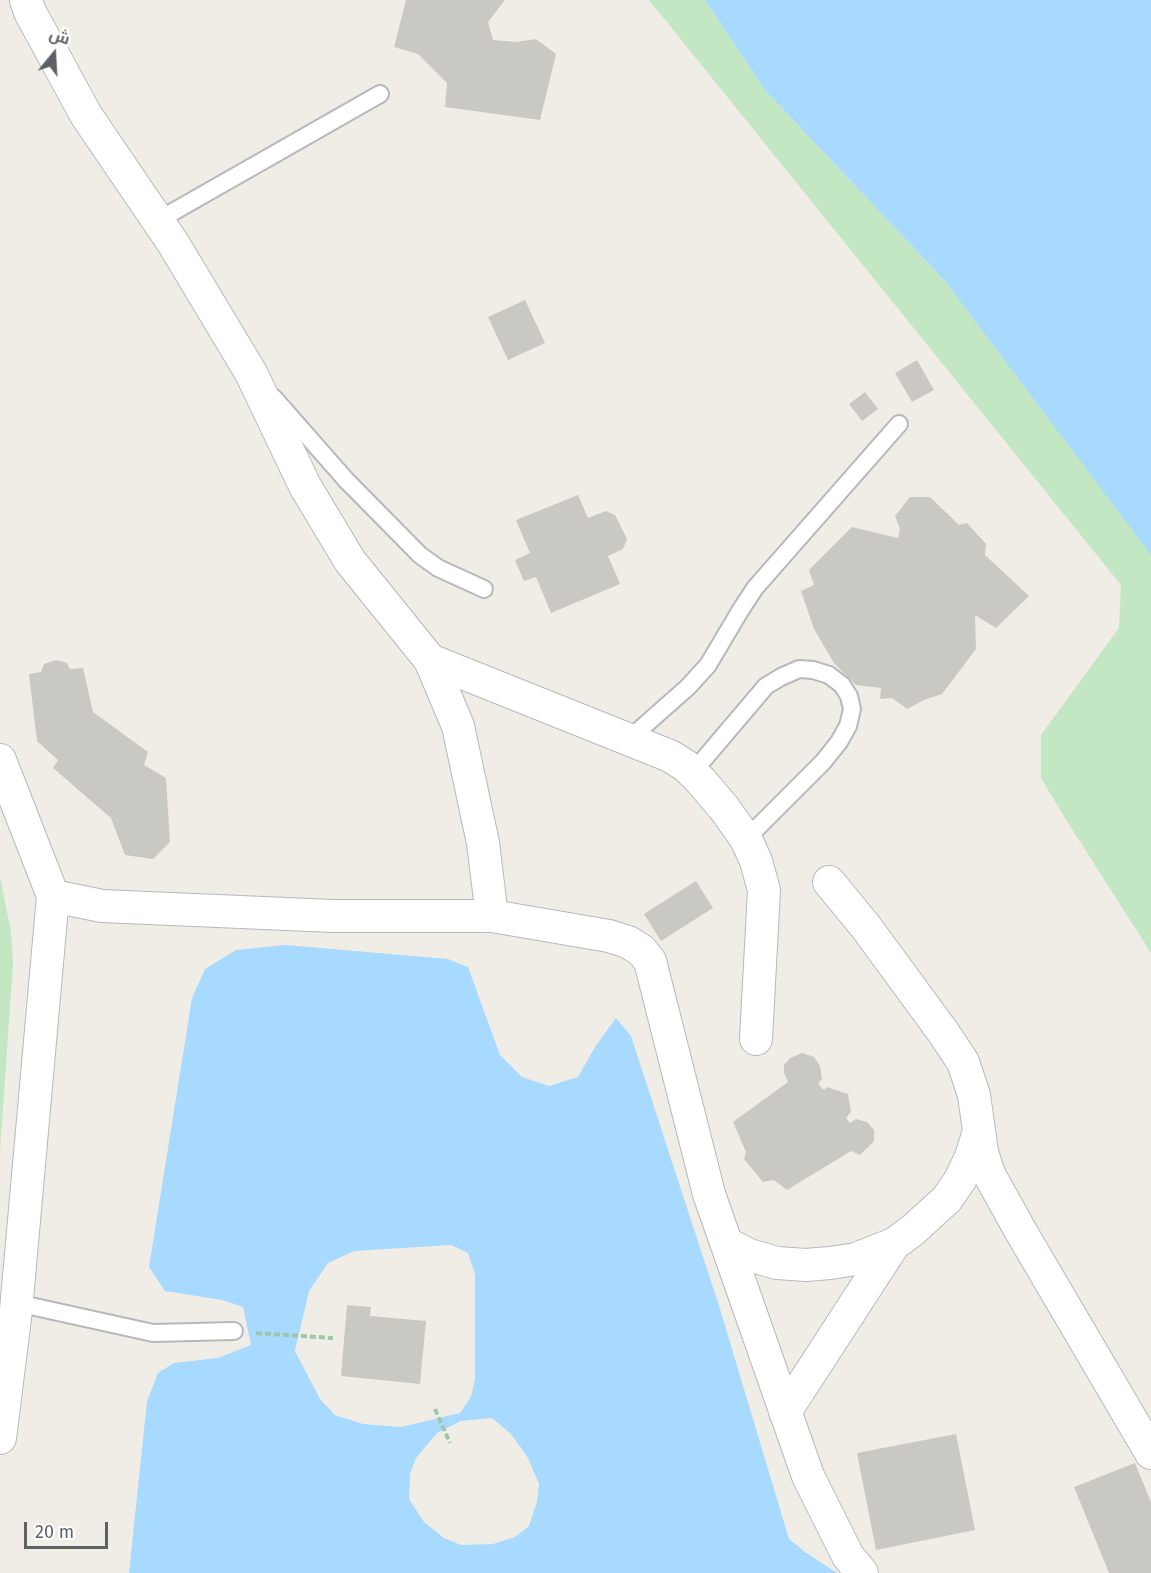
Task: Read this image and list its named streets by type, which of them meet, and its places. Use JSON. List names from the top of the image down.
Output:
{
  "scale_bar": "20 m",
  "north": "top"
}
